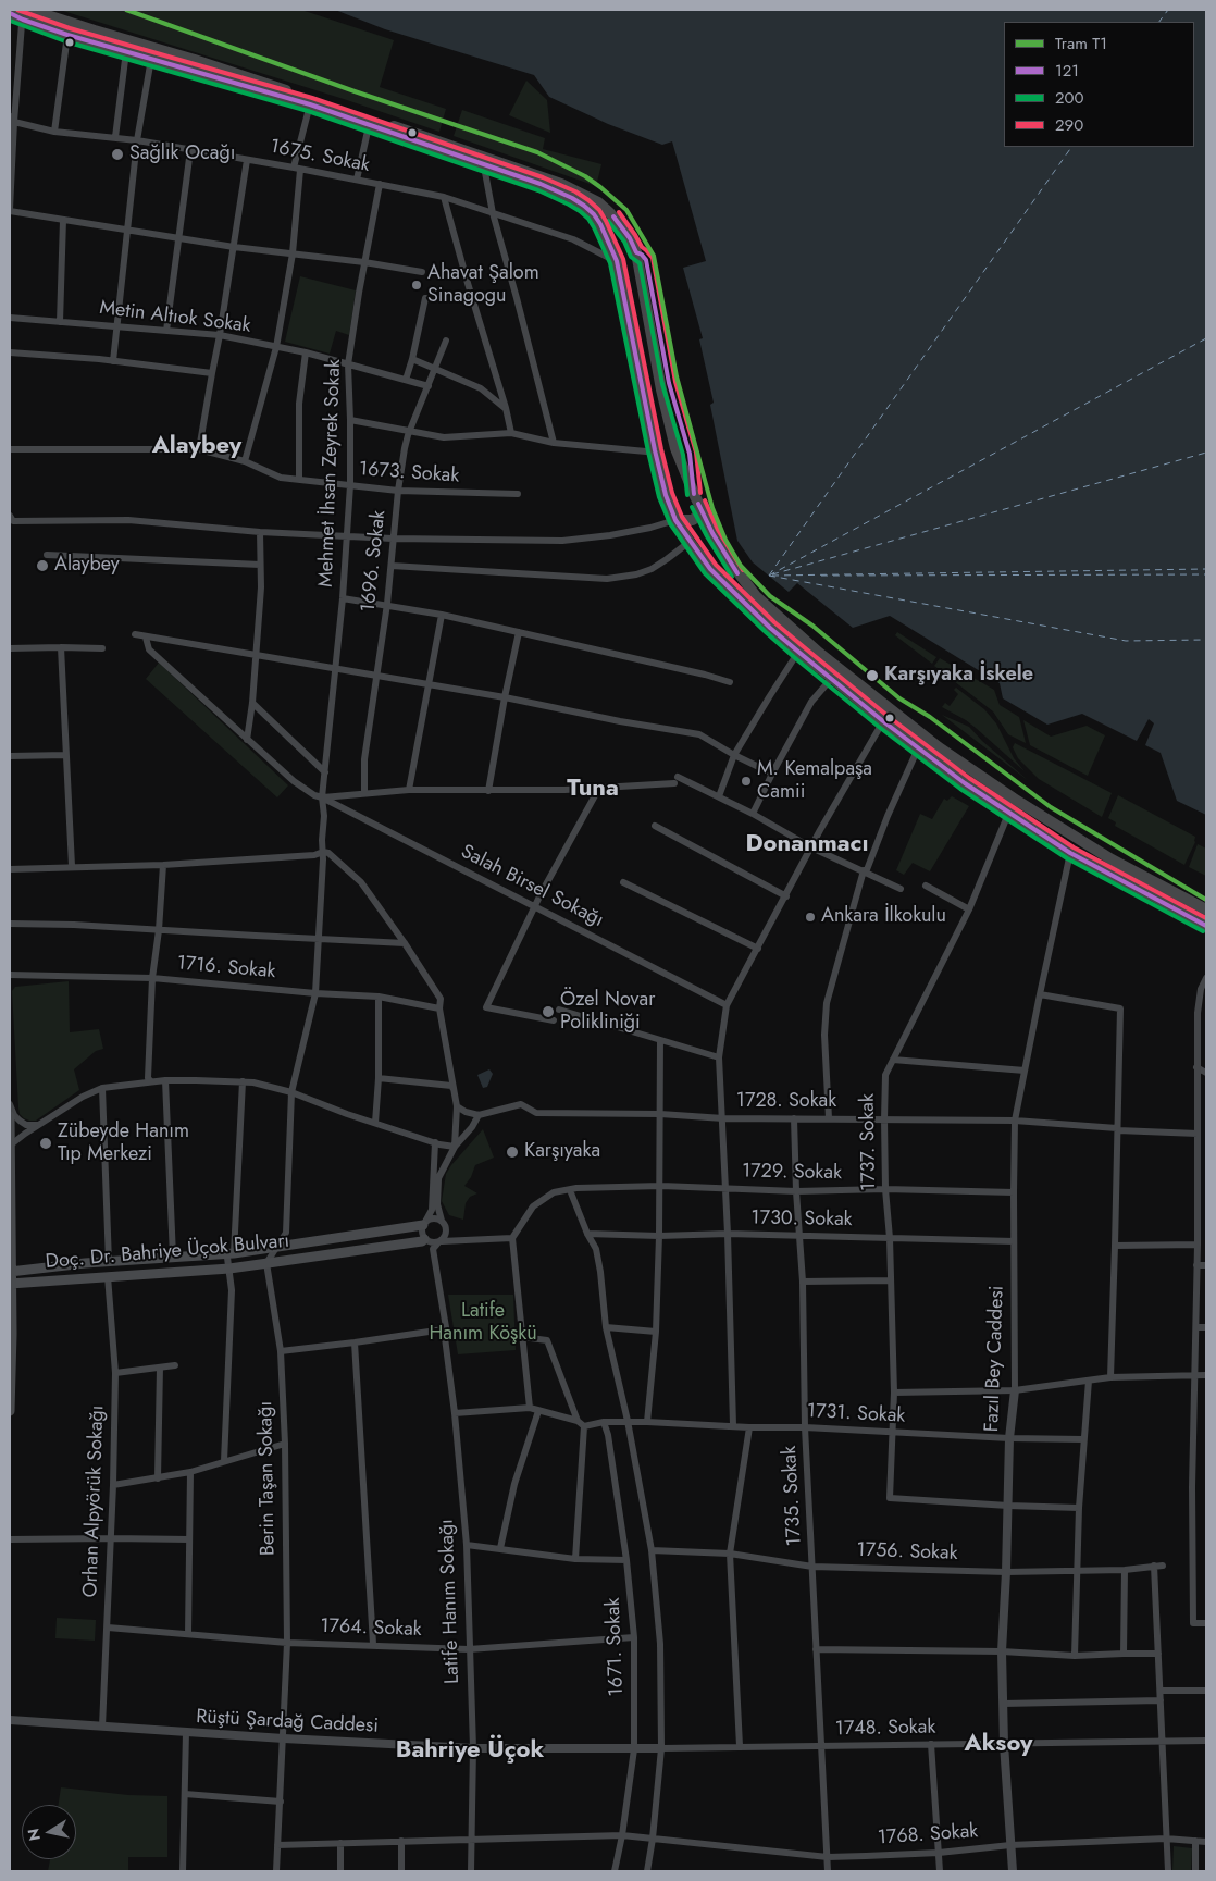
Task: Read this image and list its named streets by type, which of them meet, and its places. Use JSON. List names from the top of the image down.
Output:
{
  "streets": {
    "main road": ["Doç. Dr. Bahriye Üçok Bulvarı"],
    "street": [
      "1675. Sokak",
      "Metin Altıok Sokak",
      "Mehmet İhsan Zeyrek Sokak",
      "1673. Sokak",
      "1696. Sokak",
      "Salah Birsel Sokağı",
      "1716. Sokak",
      "1728. Sokak",
      "1737. Sokak",
      "1729. Sokak",
      "1730. Sokak",
      "Fazıl Bey Caddesi",
      "1731. Sokak",
      "Berin Taşan Sokağı",
      "1735. Sokak",
      "Orhan Alpyörük Sokağı",
      "1756. Sokak",
      "Latife Hanım Sokağı",
      "1764. Sokak",
      "1671. Sokak",
      "Rüştü Şardağ Caddesi",
      "1748. Sokak",
      "1768. Sokak"
    ]
  },
  "crossings": [
    ["1675. Sokak", "Mehmet İhsan Zeyrek Sokak"],
    ["Metin Altıok Sokak", "Mehmet İhsan Zeyrek Sokak"],
    ["Metin Altıok Sokak", "1696. Sokak"],
    ["Mehmet İhsan Zeyrek Sokak", "1673. Sokak"],
    ["Mehmet İhsan Zeyrek Sokak", "Salah Birsel Sokağı"],
    ["Mehmet İhsan Zeyrek Sokak", "1716. Sokak"],
    ["1673. Sokak", "1696. Sokak"],
    ["1728. Sokak", "1737. Sokak"],
    ["1728. Sokak", "Fazıl Bey Caddesi"],
    ["1728. Sokak", "1735. Sokak"],
    ["1737. Sokak", "1729. Sokak"],
    ["1737. Sokak", "1730. Sokak"],
    ["1737. Sokak", "Fazıl Bey Caddesi"],
    ["1737. Sokak", "1731. Sokak"],
    ["1729. Sokak", "Fazıl Bey Caddesi"],
    ["1729. Sokak", "1735. Sokak"],
    ["1730. Sokak", "Fazıl Bey Caddesi"],
    ["1730. Sokak", "1735. Sokak"],
    ["Doç. Dr. Bahriye Üçok Bulvarı", "Berin Taşan Sokağı"],
    ["Doç. Dr. Bahriye Üçok Bulvarı", "Orhan Alpyörük Sokağı"],
    ["Doç. Dr. Bahriye Üçok Bulvarı", "Latife Hanım Sokağı"],
    ["Fazıl Bey Caddesi", "1731. Sokak"],
    ["Fazıl Bey Caddesi", "1756. Sokak"],
    ["Fazıl Bey Caddesi", "1748. Sokak"],
    ["Fazıl Bey Caddesi", "1768. Sokak"],
    ["1731. Sokak", "1735. Sokak"],
    ["1731. Sokak", "1671. Sokak"],
    ["Berin Taşan Sokağı", "1764. Sokak"],
    ["Berin Taşan Sokağı", "Rüştü Şardağ Caddesi"],
    ["Berin Taşan Sokağı", "1768. Sokak"],
    ["1735. Sokak", "1756. Sokak"],
    ["1735. Sokak", "1748. Sokak"],
    ["1735. Sokak", "1768. Sokak"],
    ["Orhan Alpyörük Sokağı", "1764. Sokak"],
    ["Orhan Alpyörük Sokağı", "Rüştü Şardağ Caddesi"],
    ["Latife Hanım Sokağı", "1764. Sokak"],
    ["Latife Hanım Sokağı", "Rüştü Şardağ Caddesi"],
    ["Latife Hanım Sokağı", "1768. Sokak"],
    ["1764. Sokak", "1671. Sokak"],
    ["1671. Sokak", "Rüştü Şardağ Caddesi"],
    ["1671. Sokak", "1768. Sokak"],
    ["Rüştü Şardağ Caddesi", "1748. Sokak"]
  ],
  "districts": [
    "Alaybey",
    "Tuna",
    "Donanmacı",
    "Aksoy",
    "Bahriye Üçok"
  ],
  "parks": ["Latife Hanım Köşkü"],
  "places": [
    "Sağlık Ocağı",
    "Ahavat Şalom Sinagogu",
    "Alaybey",
    "Karşıyaka İskele",
    "M. Kemalpaşa Camii",
    "Ankara İlkokulu",
    "Özel Novar Polikliniği",
    "Zübeyde Hanım Tıp Merkezi",
    "Karşıyaka"
  ],
  "lines": [
    "tram line T1",
    "transit line 290",
    "transit line 121",
    "transit line 200"
  ],
  "legend": [
    "Tram T1",
    "121",
    "200",
    "290"
  ],
  "north": "left"
}
